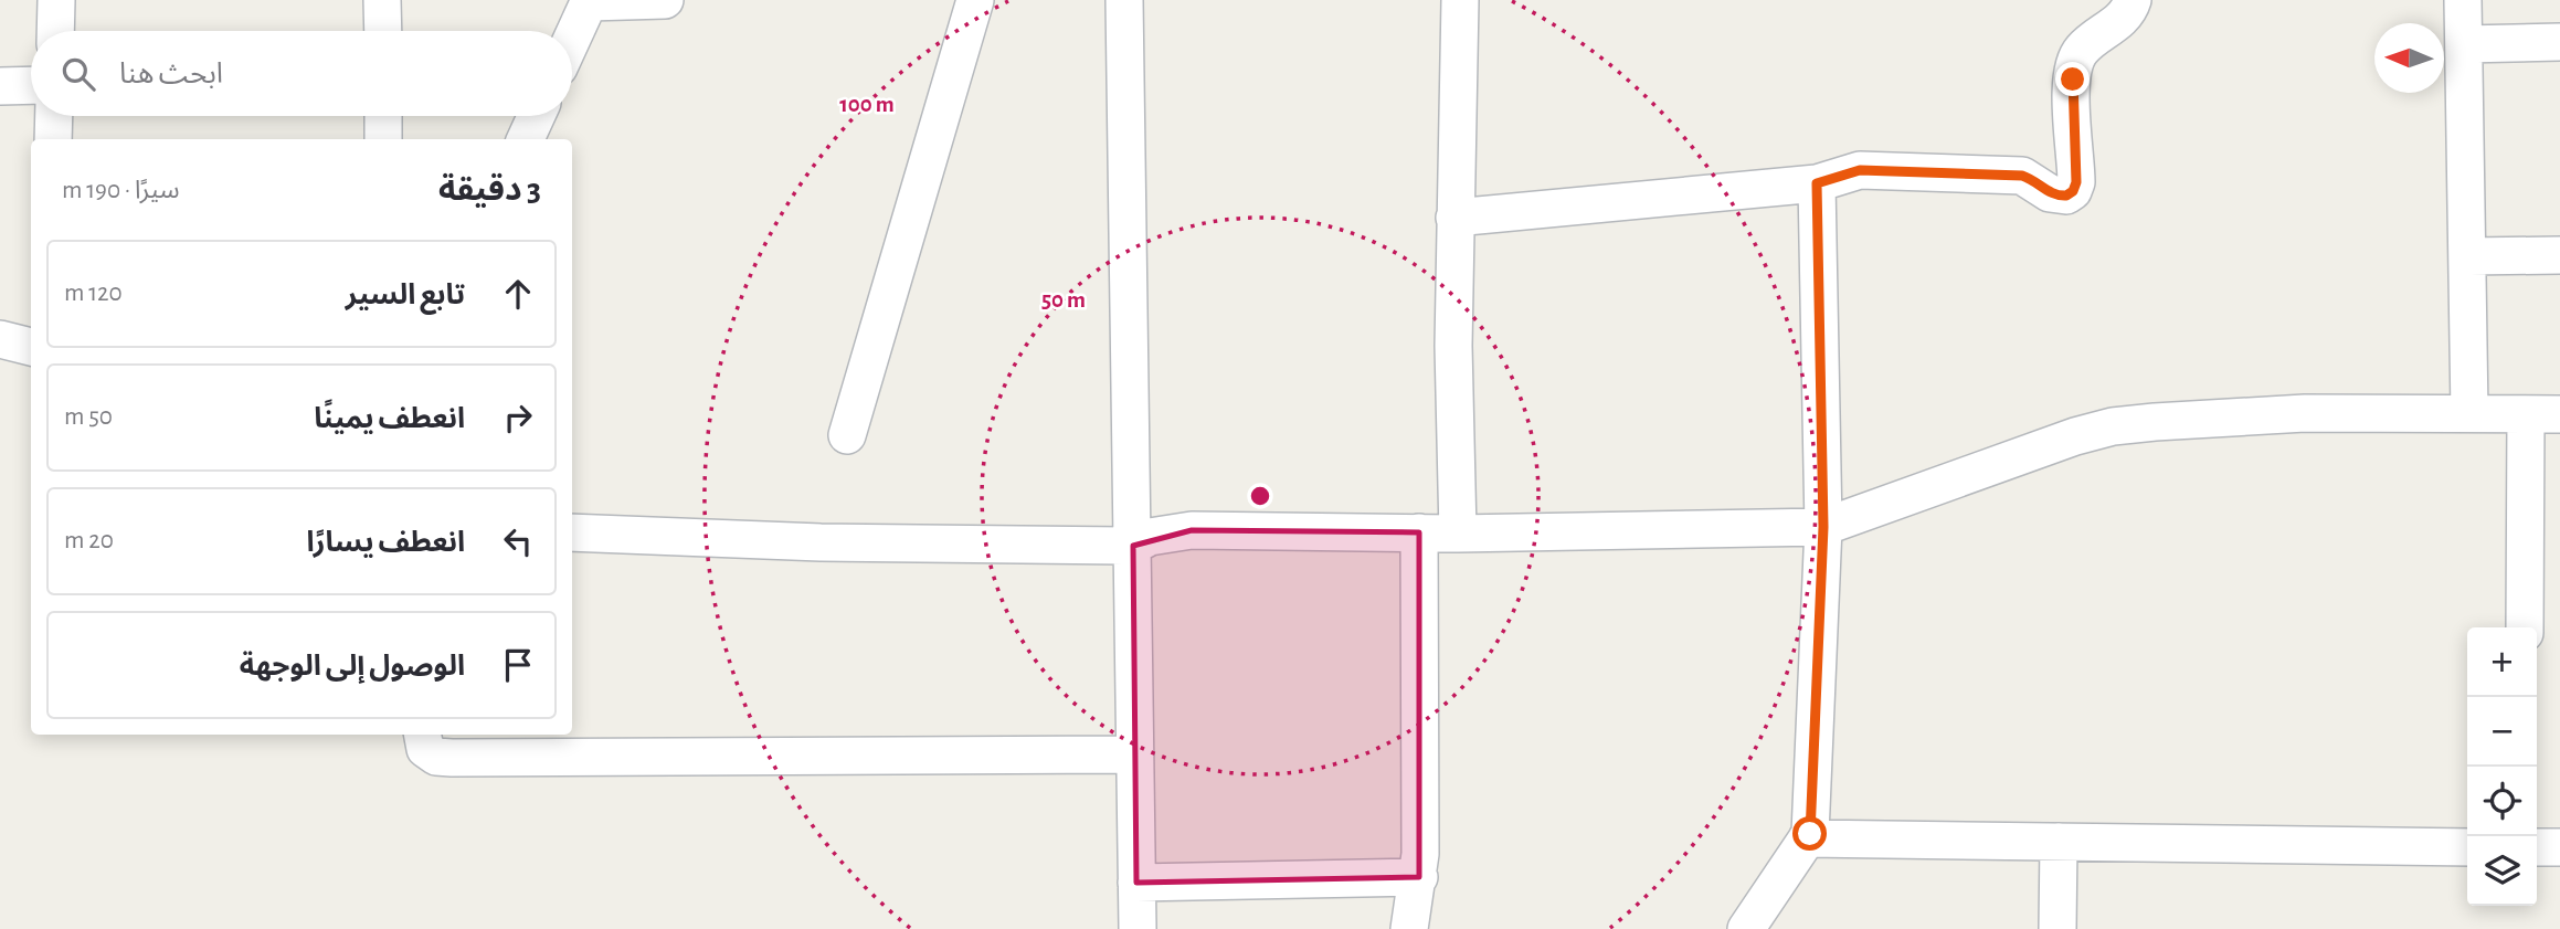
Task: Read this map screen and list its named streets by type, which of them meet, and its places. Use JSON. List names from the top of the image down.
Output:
{
  "north": "left",
  "page": {
    "search": "ابحث هنا",
    "heading": ["3 دقيقة", "سيرًا · 190 m"],
    "list": [
      ["تابع السير", "120 m"],
      ["انعطف يمينًا", "50 m"],
      ["انعطف يسارًا", "20 m"],
      "الوصول إلى الوجهة"
    ],
    "map_buttons": ["+", "−"]
  },
  "rings": ["100 m", "50 m"]
}
